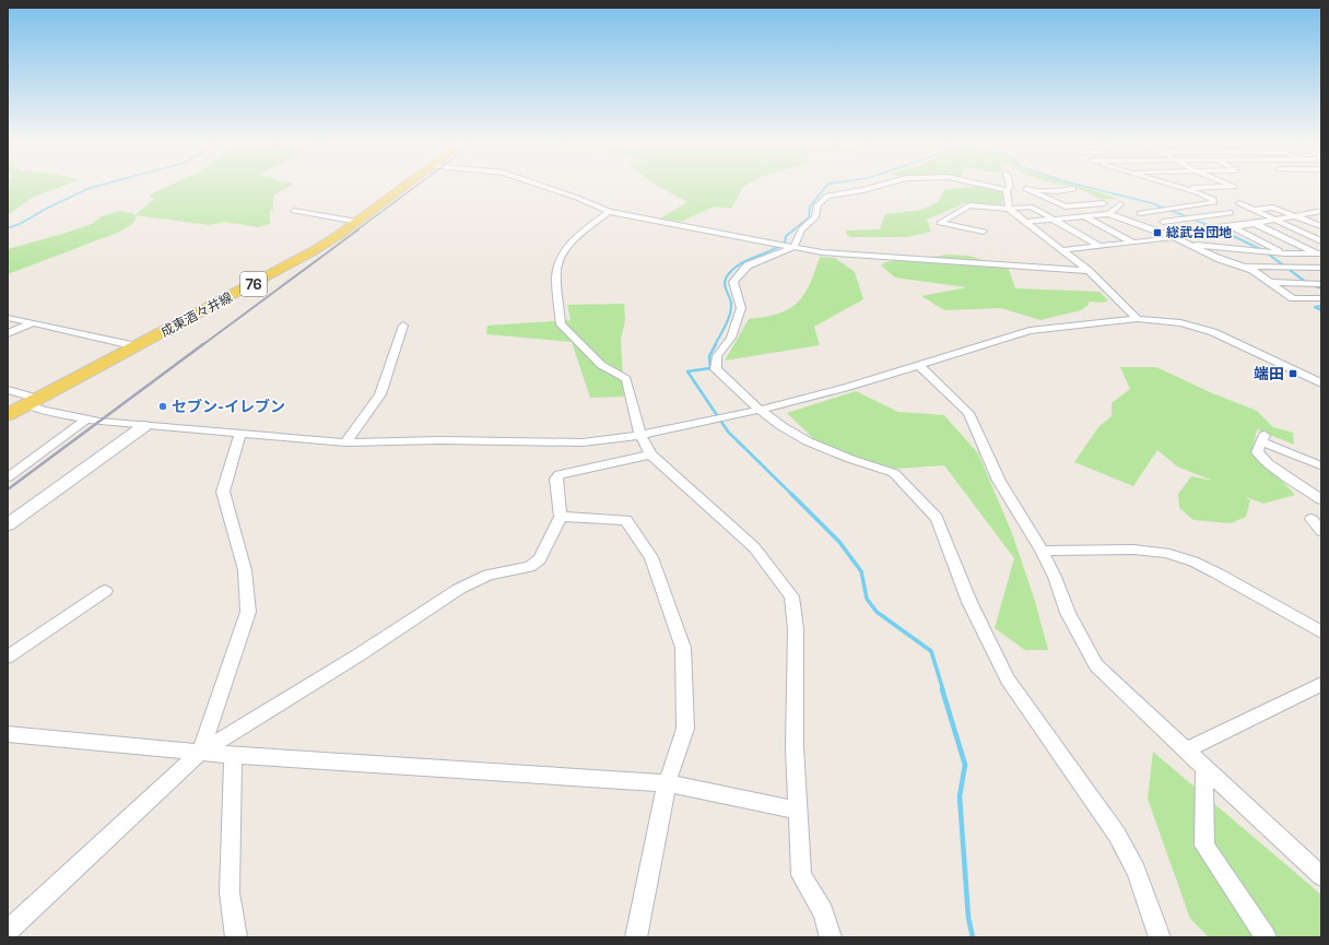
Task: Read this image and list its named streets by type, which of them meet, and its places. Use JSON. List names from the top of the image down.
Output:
{
  "streets": {
    "main road": ["76", "成東酒々井線"]
  },
  "places": {
    "transit": ["総武台団地", "端田"],
    "other": ["セブン-イレブン"]
  }
}
